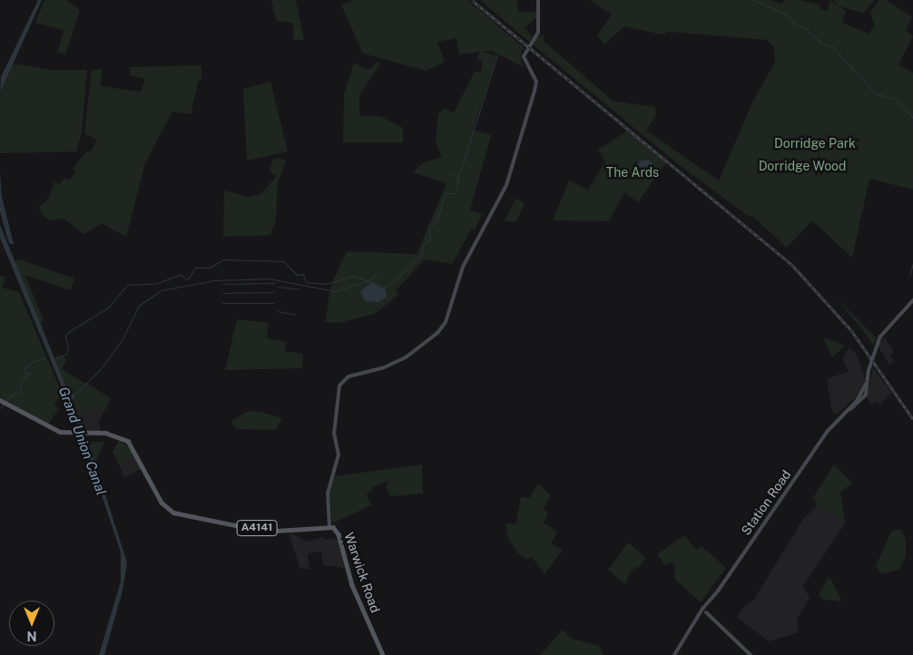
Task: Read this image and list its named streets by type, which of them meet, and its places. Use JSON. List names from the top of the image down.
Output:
{
  "streets": {
    "main road": ["A4141", "Warwick Road"],
    "street": ["Station Road"]
  },
  "water": ["Grand Union Canal"],
  "parks": ["Dorridge Park", "Dorridge Wood", "The Ards"],
  "north": "bottom"
}
